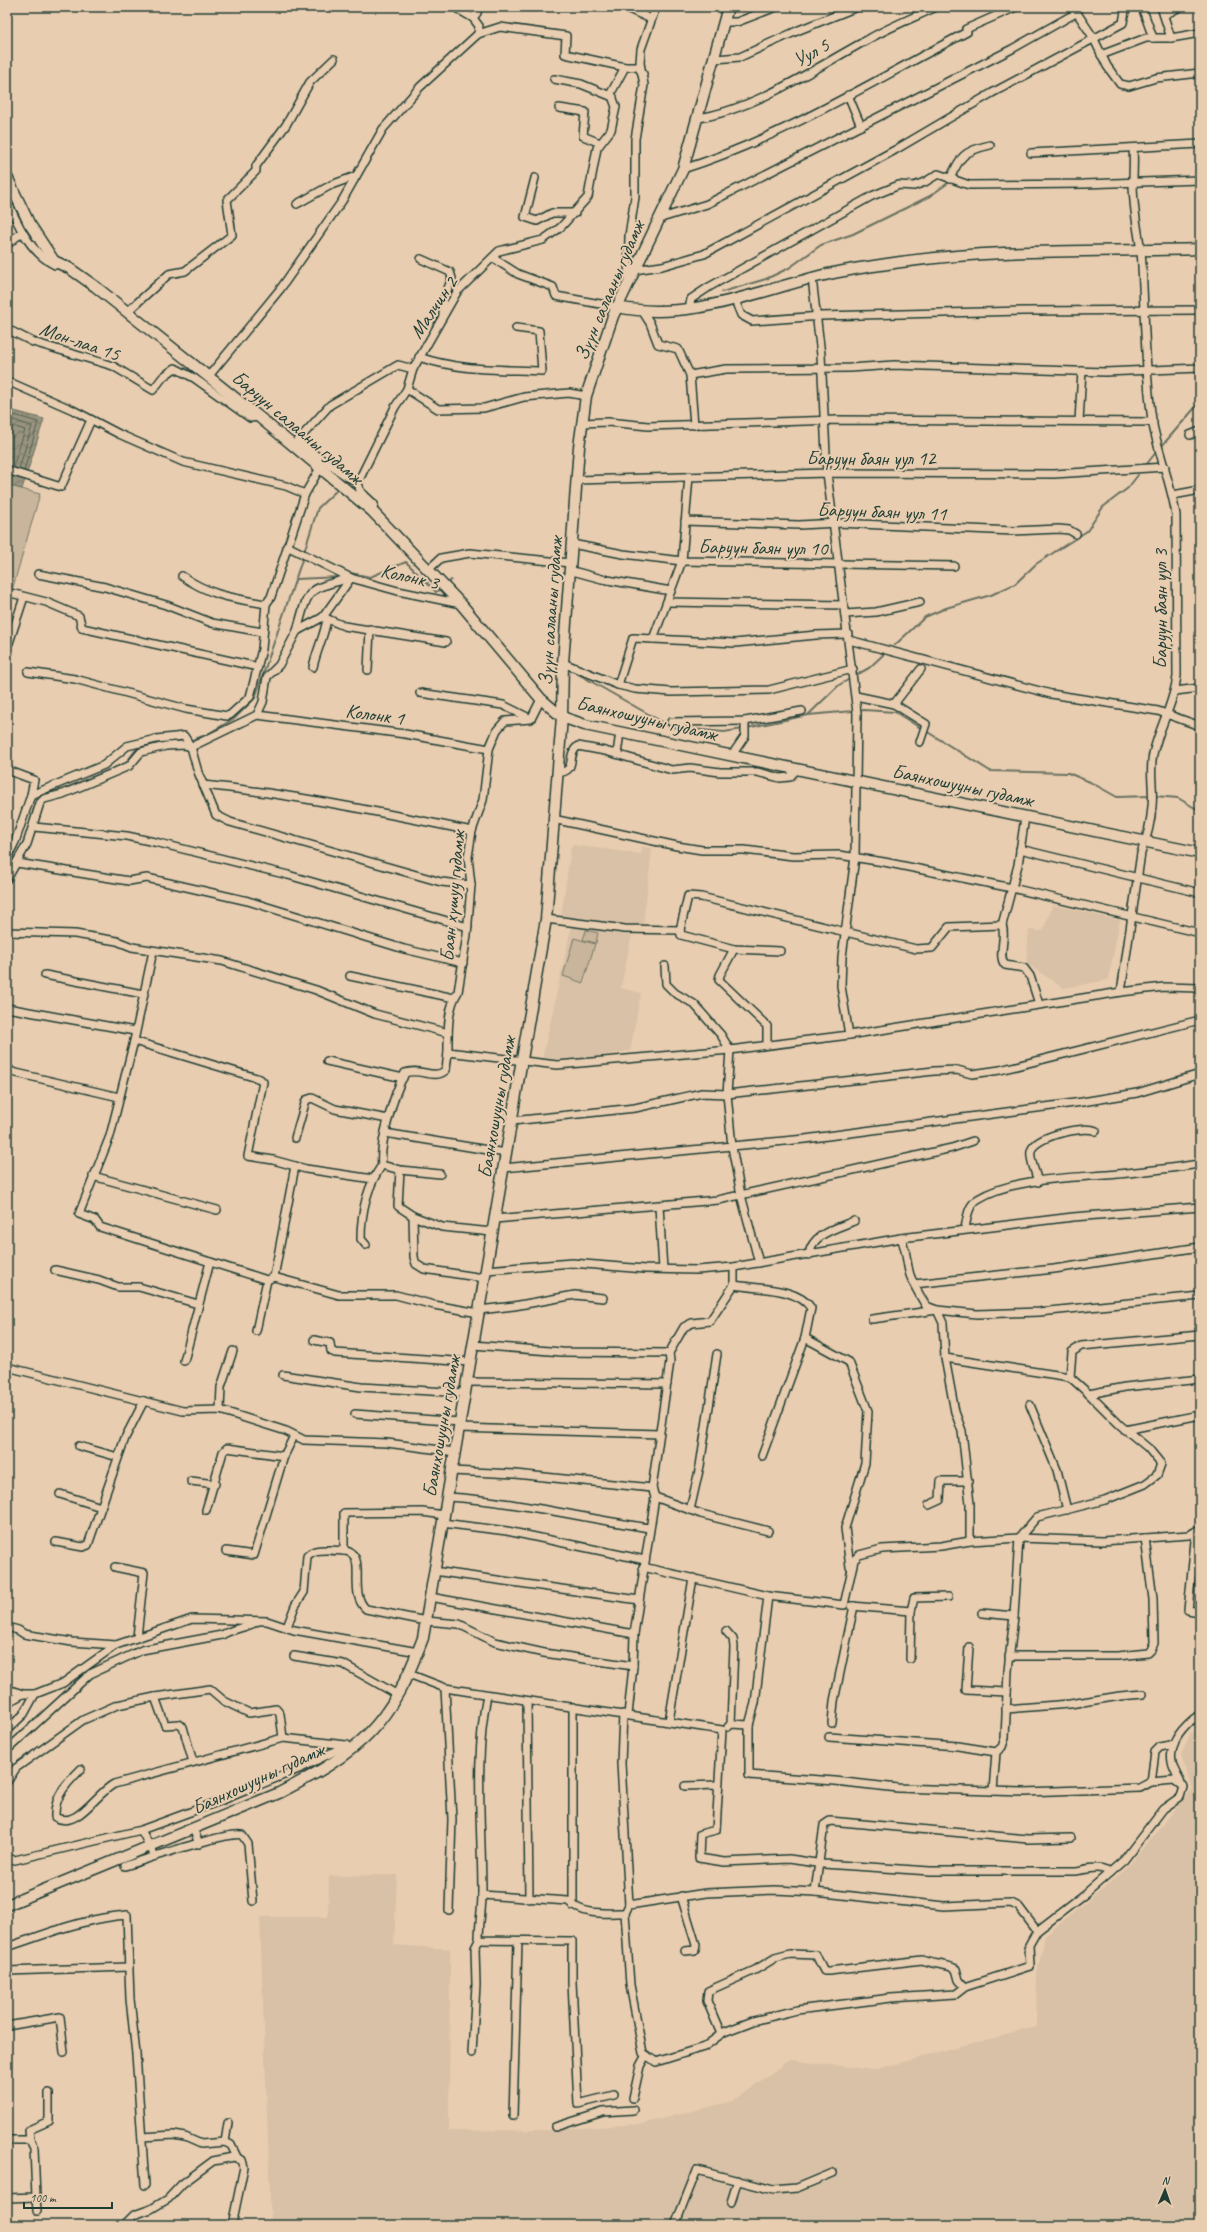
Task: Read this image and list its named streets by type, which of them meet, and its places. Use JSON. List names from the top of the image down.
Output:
{
  "streets": {
    "main road": ["Зүүн салааны гудамж", "Баруун салааны гудамж", "Баянхошууны гудамж"],
    "street": [
      "Уул 5",
      "Малчин 2",
      "Мон-лаа 15",
      "Баруун баян уул 12",
      "Баруун баян уул 11",
      "Баруун баян уул 10",
      "Колонк 3",
      "Баруун баян уул 3",
      "Колонк 1",
      "Баян хүшуу гудамж"
    ]
  },
  "crossings": [
    ["Уул 5", "Зүүн салааны гудамж"],
    ["Зүүн салааны гудамж", "Баруун салааны гудамж"],
    ["Зүүн салааны гудамж", "Баруун баян уул 12"],
    ["Зүүн салааны гудамж", "Баруун баян уул 10"],
    ["Зүүн салааны гудамж", "Баянхошууны гудамж"],
    ["Малчин 2", "Баруун салааны гудамж"],
    ["Мон-лаа 15", "Баруун салааны гудамж"],
    ["Баруун салааны гудамж", "Колонк 3"],
    ["Баруун салааны гудамж", "Баянхошууны гудамж"],
    ["Баруун баян уул 12", "Баруун баян уул 3"],
    ["Баруун баян уул 3", "Баянхошууны гудамж"],
    ["Колонк 1", "Баян хүшуу гудамж"]
  ],
  "scale_bar": "100 m",
  "north": "top"
}
